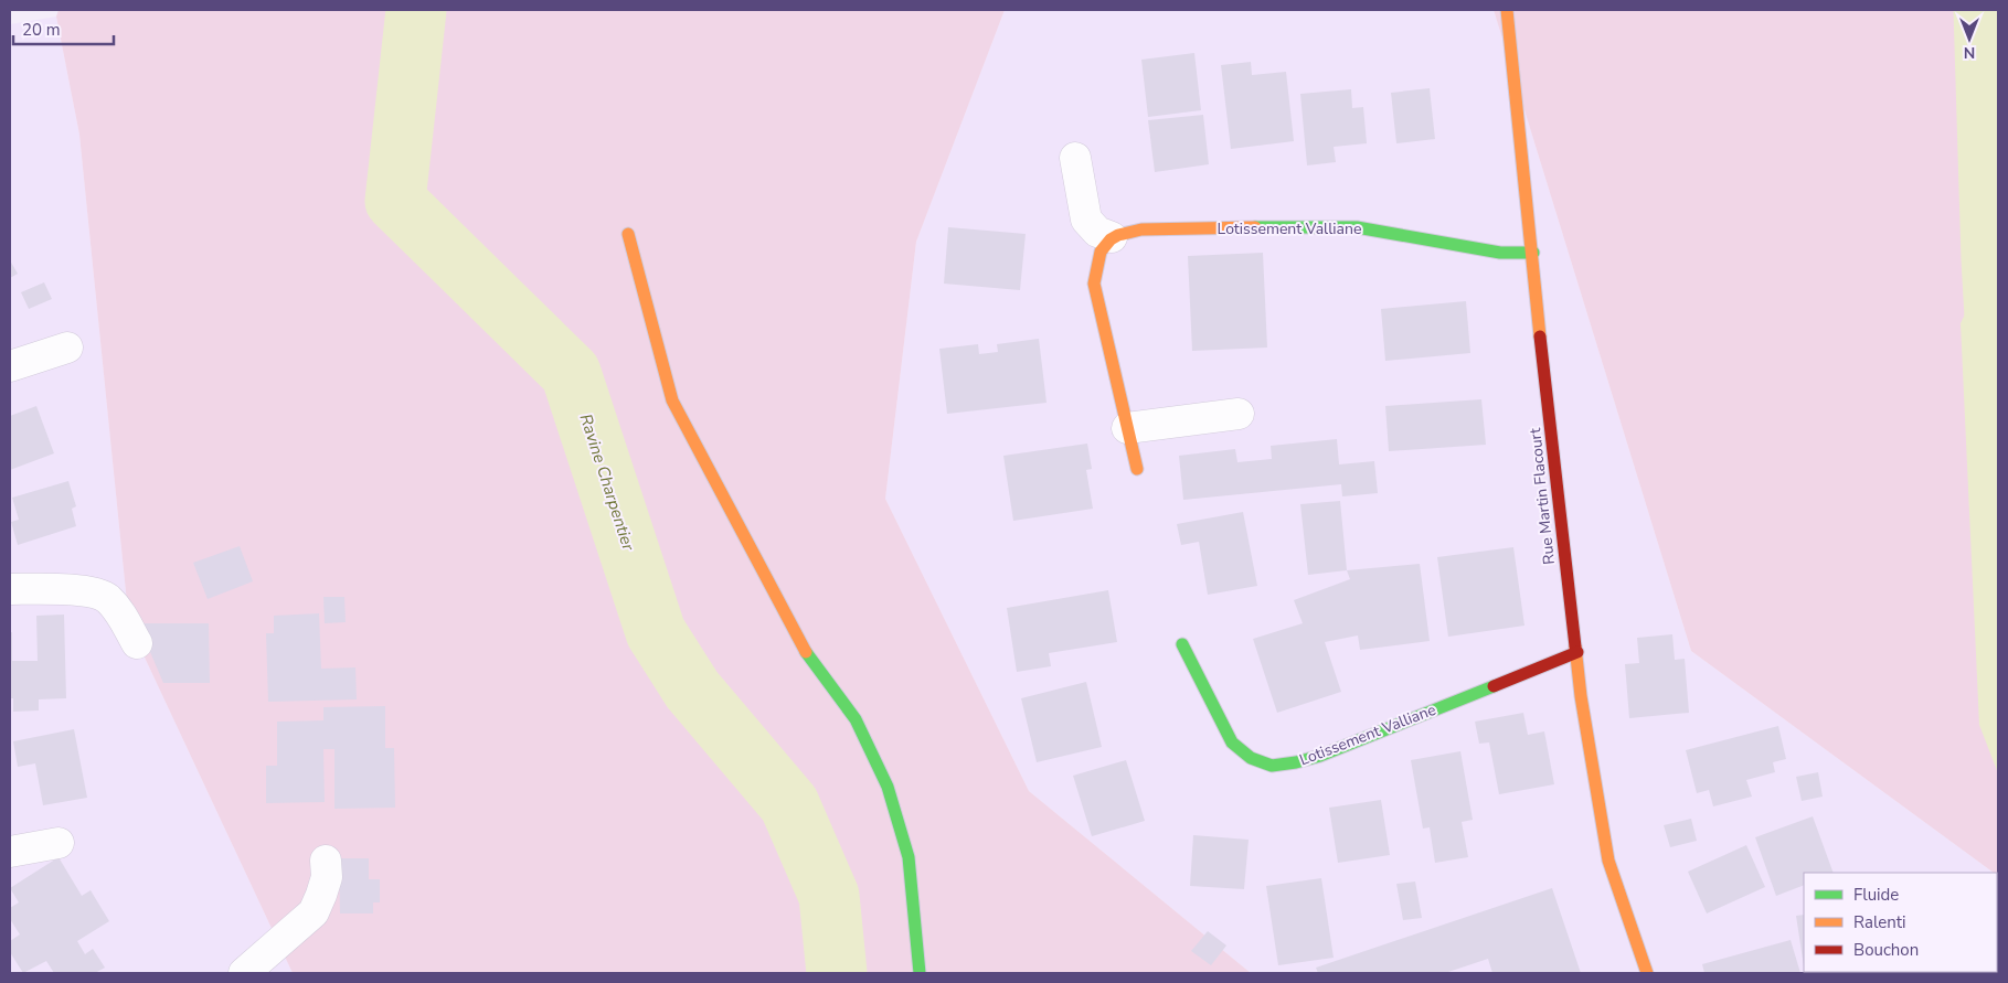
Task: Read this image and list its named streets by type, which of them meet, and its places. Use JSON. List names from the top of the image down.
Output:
{
  "streets": {
    "street": ["Lotissement Valliane", "Rue Martin Flacourt"]
  },
  "crossings": [
    ["Lotissement Valliane", "Rue Martin Flacourt"]
  ],
  "water": ["Ravine Charpentier"],
  "legend": ["Fluide", "Ralenti", "Bouchon"],
  "scale_bar": "20 m",
  "north": "bottom"
}
